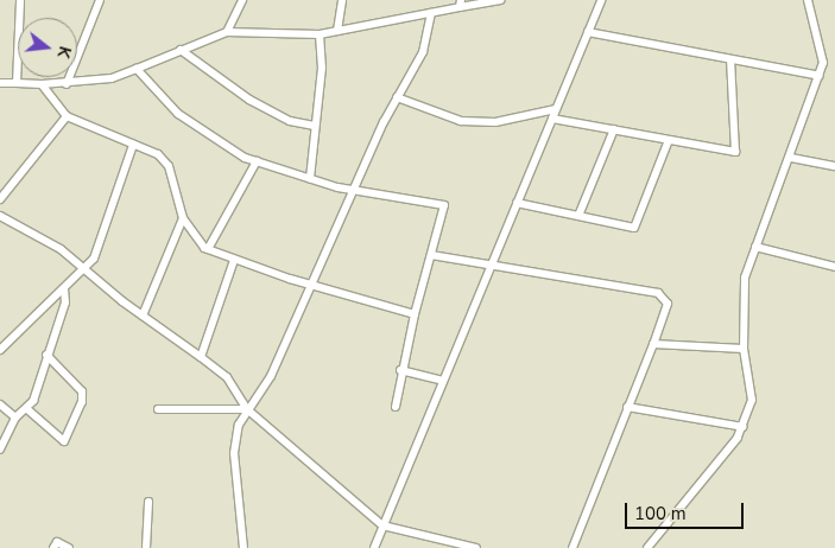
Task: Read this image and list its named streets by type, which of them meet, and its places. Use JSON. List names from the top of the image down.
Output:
{
  "scale_bar": "100 m",
  "north": "right"
}
